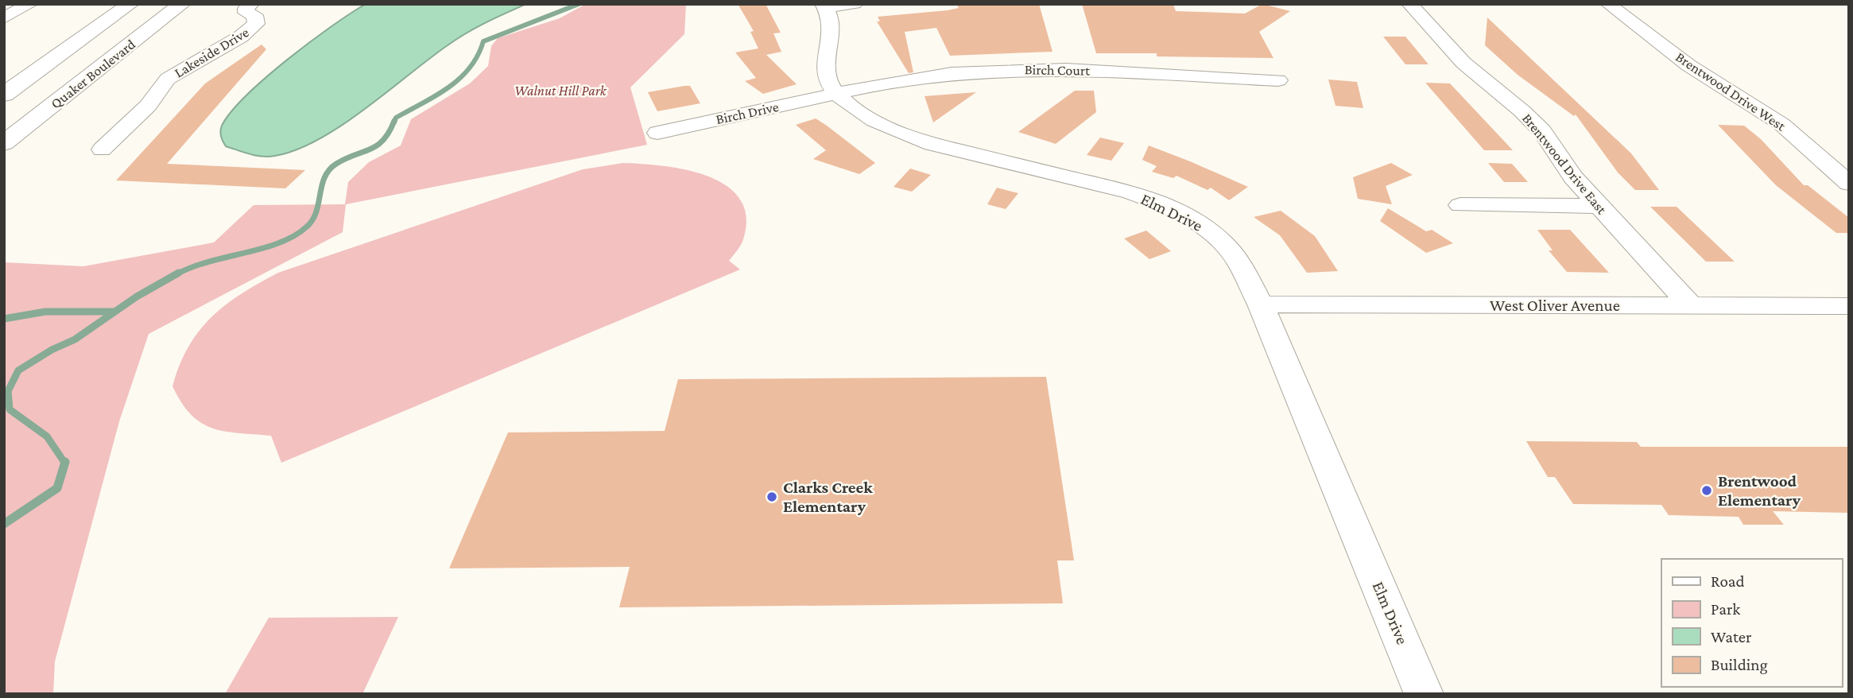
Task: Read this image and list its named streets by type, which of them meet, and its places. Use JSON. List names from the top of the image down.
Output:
{
  "streets": {
    "main road": ["Quaker Boulevard"],
    "street": [
      "Lakeside Drive",
      "Birch Court",
      "Brentwood Drive West",
      "Birch Drive",
      "Brentwood Drive East",
      "Elm Drive",
      "West Oliver Avenue"
    ]
  },
  "crossings": [
    ["Birch Court", "Birch Drive"],
    ["Birch Court", "Elm Drive"],
    ["Birch Drive", "Elm Drive"],
    ["Brentwood Drive East", "West Oliver Avenue"],
    ["Elm Drive", "West Oliver Avenue"]
  ],
  "parks": ["Walnut Hill Park"],
  "places": ["Brentwood Elementary", "Clarks Creek Elementary"],
  "legend": [
    "Road",
    "Park",
    "Water",
    "Building"
  ]
}
